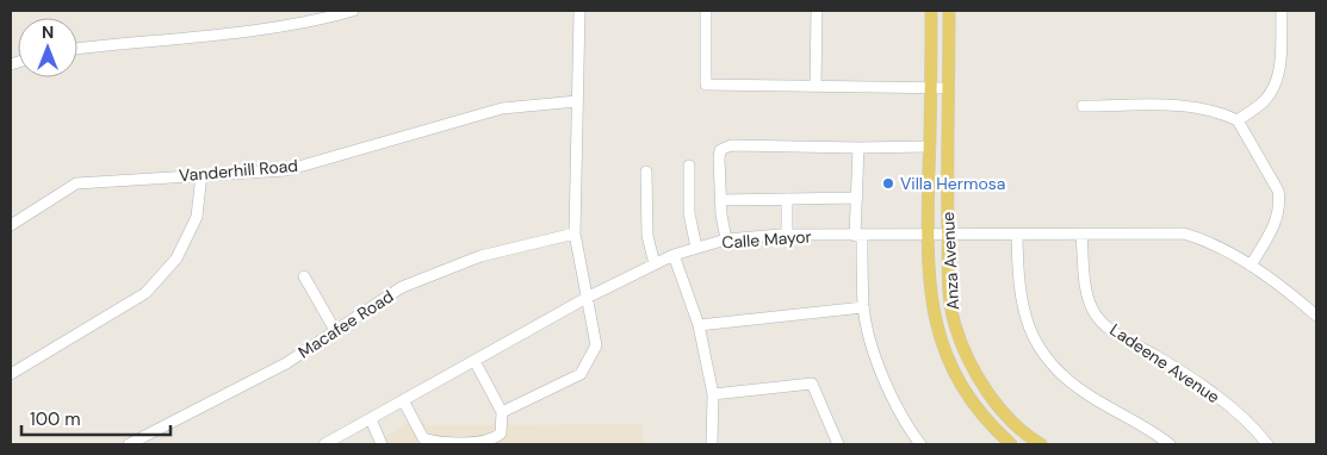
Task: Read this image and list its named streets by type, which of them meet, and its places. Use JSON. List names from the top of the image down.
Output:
{
  "streets": {
    "main road": ["Anza Avenue"],
    "street": [
      "Vanderhill Road",
      "Calle Mayor",
      "Macafee Road",
      "Ladeene Avenue"
    ]
  },
  "crossings": [
    ["Calle Mayor", "Anza Avenue"],
    ["Calle Mayor", "Ladeene Avenue"]
  ],
  "places": ["Villa Hermosa"],
  "scale_bar": "100 m",
  "north": "top"
}
